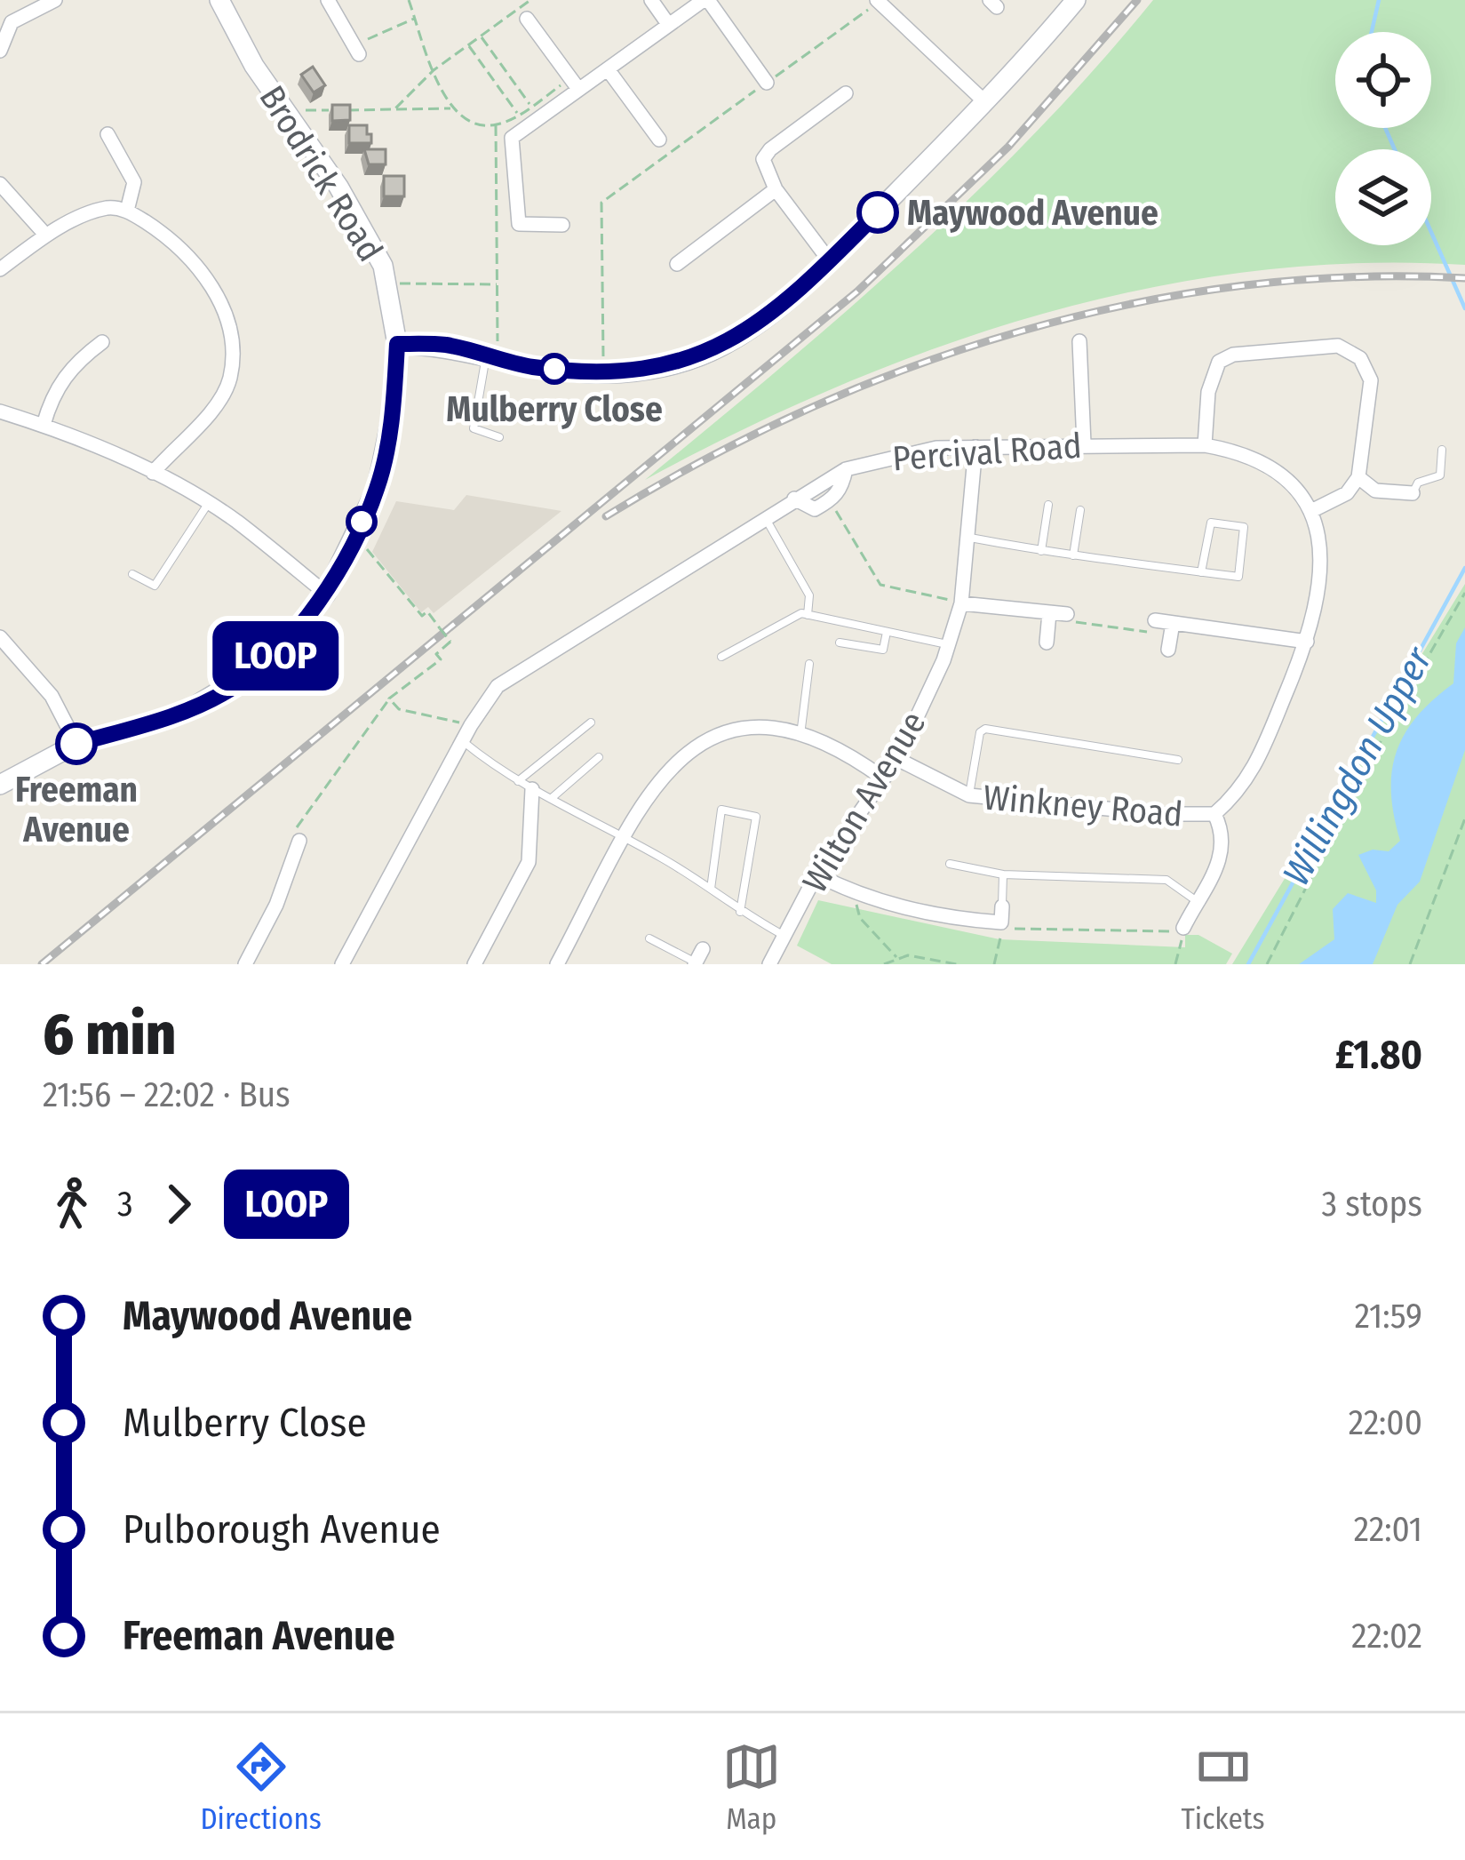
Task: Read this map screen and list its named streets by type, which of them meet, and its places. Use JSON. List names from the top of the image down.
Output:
{
  "streets": {
    "street": [
      "Brodrick Road",
      "Percival Road",
      "Wilton Avenue",
      "Winkney Road"
    ]
  },
  "crossings": [
    ["Percival Road", "Wilton Avenue"],
    ["Wilton Avenue", "Winkney Road"]
  ],
  "water": ["Willingdon Upper"],
  "places": ["Maywood Avenue", "Mulberry Close", "Freeman Avenue"],
  "lines": ["bus line LOOP"],
  "page": {
    "on_map": "LOOP",
    "heading": ["6 min", "21:56 – 22:02 · Bus", "£1.80"],
    "legs": ["3", "LOOP", "3 stops"],
    "list": [
      {
        "name": "Maywood Avenue",
        "value": "21:59"
      },
      {
        "name": "Mulberry Close",
        "value": "22:00"
      },
      {
        "name": "Pulborough Avenue",
        "value": "22:01"
      },
      {
        "name": "Freeman Avenue",
        "value": "22:02"
      }
    ],
    "tabs": ["Directions", "Map", "Tickets"]
  }
}
